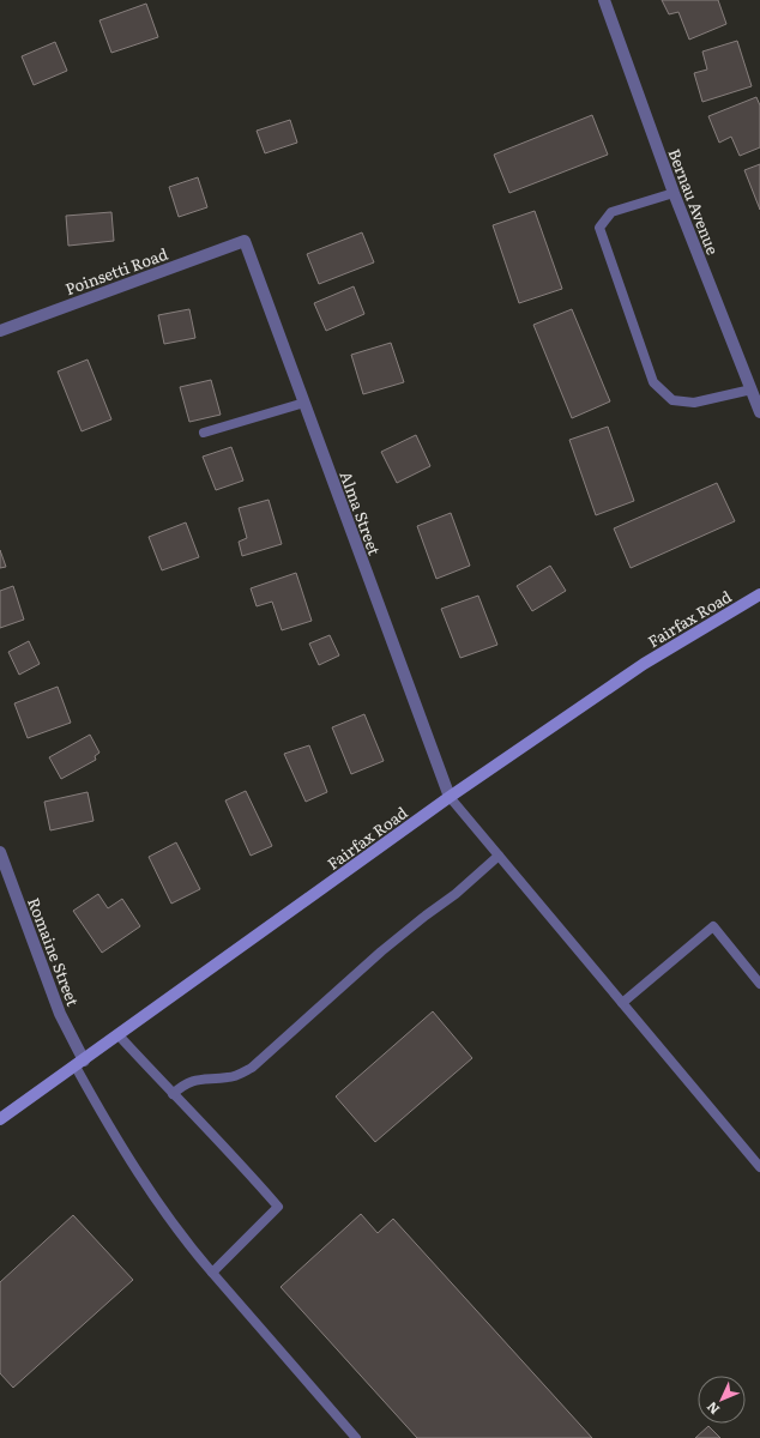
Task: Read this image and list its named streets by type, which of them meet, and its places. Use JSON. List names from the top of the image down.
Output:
{
  "streets": {
    "street": [
      "Bernau Avenue",
      "Poinsetti Road",
      "Alma Street",
      "Fairfax Road",
      "Romaine Street"
    ]
  },
  "crossings": [
    ["Poinsetti Road", "Alma Street"],
    ["Alma Street", "Fairfax Road"],
    ["Fairfax Road", "Romaine Street"]
  ],
  "north": "bottom left"
}
